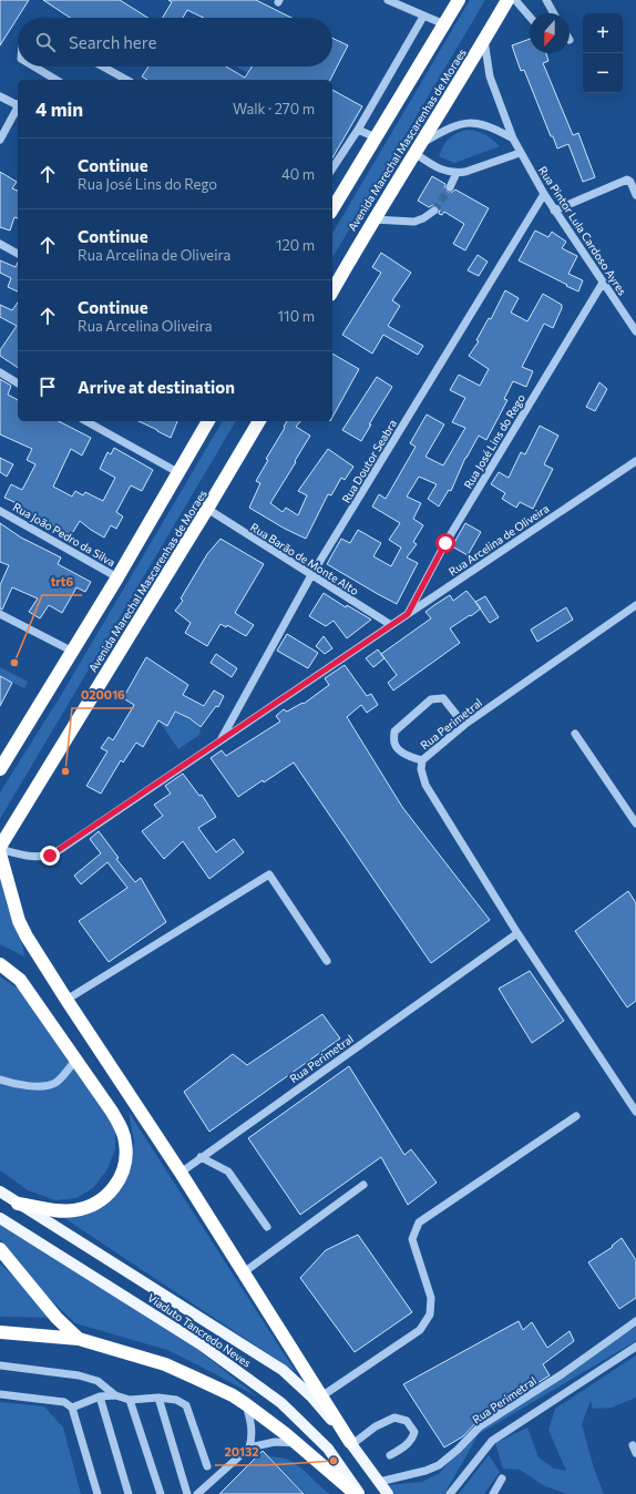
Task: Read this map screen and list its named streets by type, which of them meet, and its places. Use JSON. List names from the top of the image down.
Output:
{
  "streets": {
    "highway": ["Avenida Marechal Mascarenhas de Moraes"],
    "main road": ["Viaduto Tancredo Neves"],
    "street": [
      "Rua Pintor Lula Cardoso Ayres",
      "Rua José Lins do Rego",
      "Rua Doutor Seabra",
      "Rua João Pedro da Silva",
      "Rua Arcelina de Oliveira",
      "Rua Barão de Monte Alto",
      "Rua Perimetral"
    ]
  },
  "crossings": [
    ["Avenida Marechal Mascarenhas de Moraes", "Rua Pintor Lula Cardoso Ayres"],
    ["Avenida Marechal Mascarenhas de Moraes", "Rua Arcelina de Oliveira"],
    ["Avenida Marechal Mascarenhas de Moraes", "Rua Barão de Monte Alto"],
    ["Rua Pintor Lula Cardoso Ayres", "Rua José Lins do Rego"],
    ["Rua Pintor Lula Cardoso Ayres", "Rua Doutor Seabra"],
    ["Rua José Lins do Rego", "Rua Arcelina de Oliveira"],
    ["Rua Doutor Seabra", "Rua Arcelina de Oliveira"],
    ["Rua Doutor Seabra", "Rua Barão de Monte Alto"],
    ["Rua Arcelina de Oliveira", "Rua Barão de Monte Alto"],
    ["Rua Perimetral", "Viaduto Tancredo Neves"]
  ],
  "places": ["trt6", "020016", "20132"],
  "north": "bottom",
  "page": {
    "map_buttons": ["+", "−"],
    "search": "Search here",
    "heading": ["4 min", "Walk · 270 m"],
    "list": [
      ["Continue", "Rua José Lins do Rego", "40 m"],
      ["Continue", "Rua Arcelina de Oliveira", "120 m"],
      ["Continue", "Rua Arcelina Oliveira", "110 m"],
      "Arrive at destination"
    ]
  }
}
